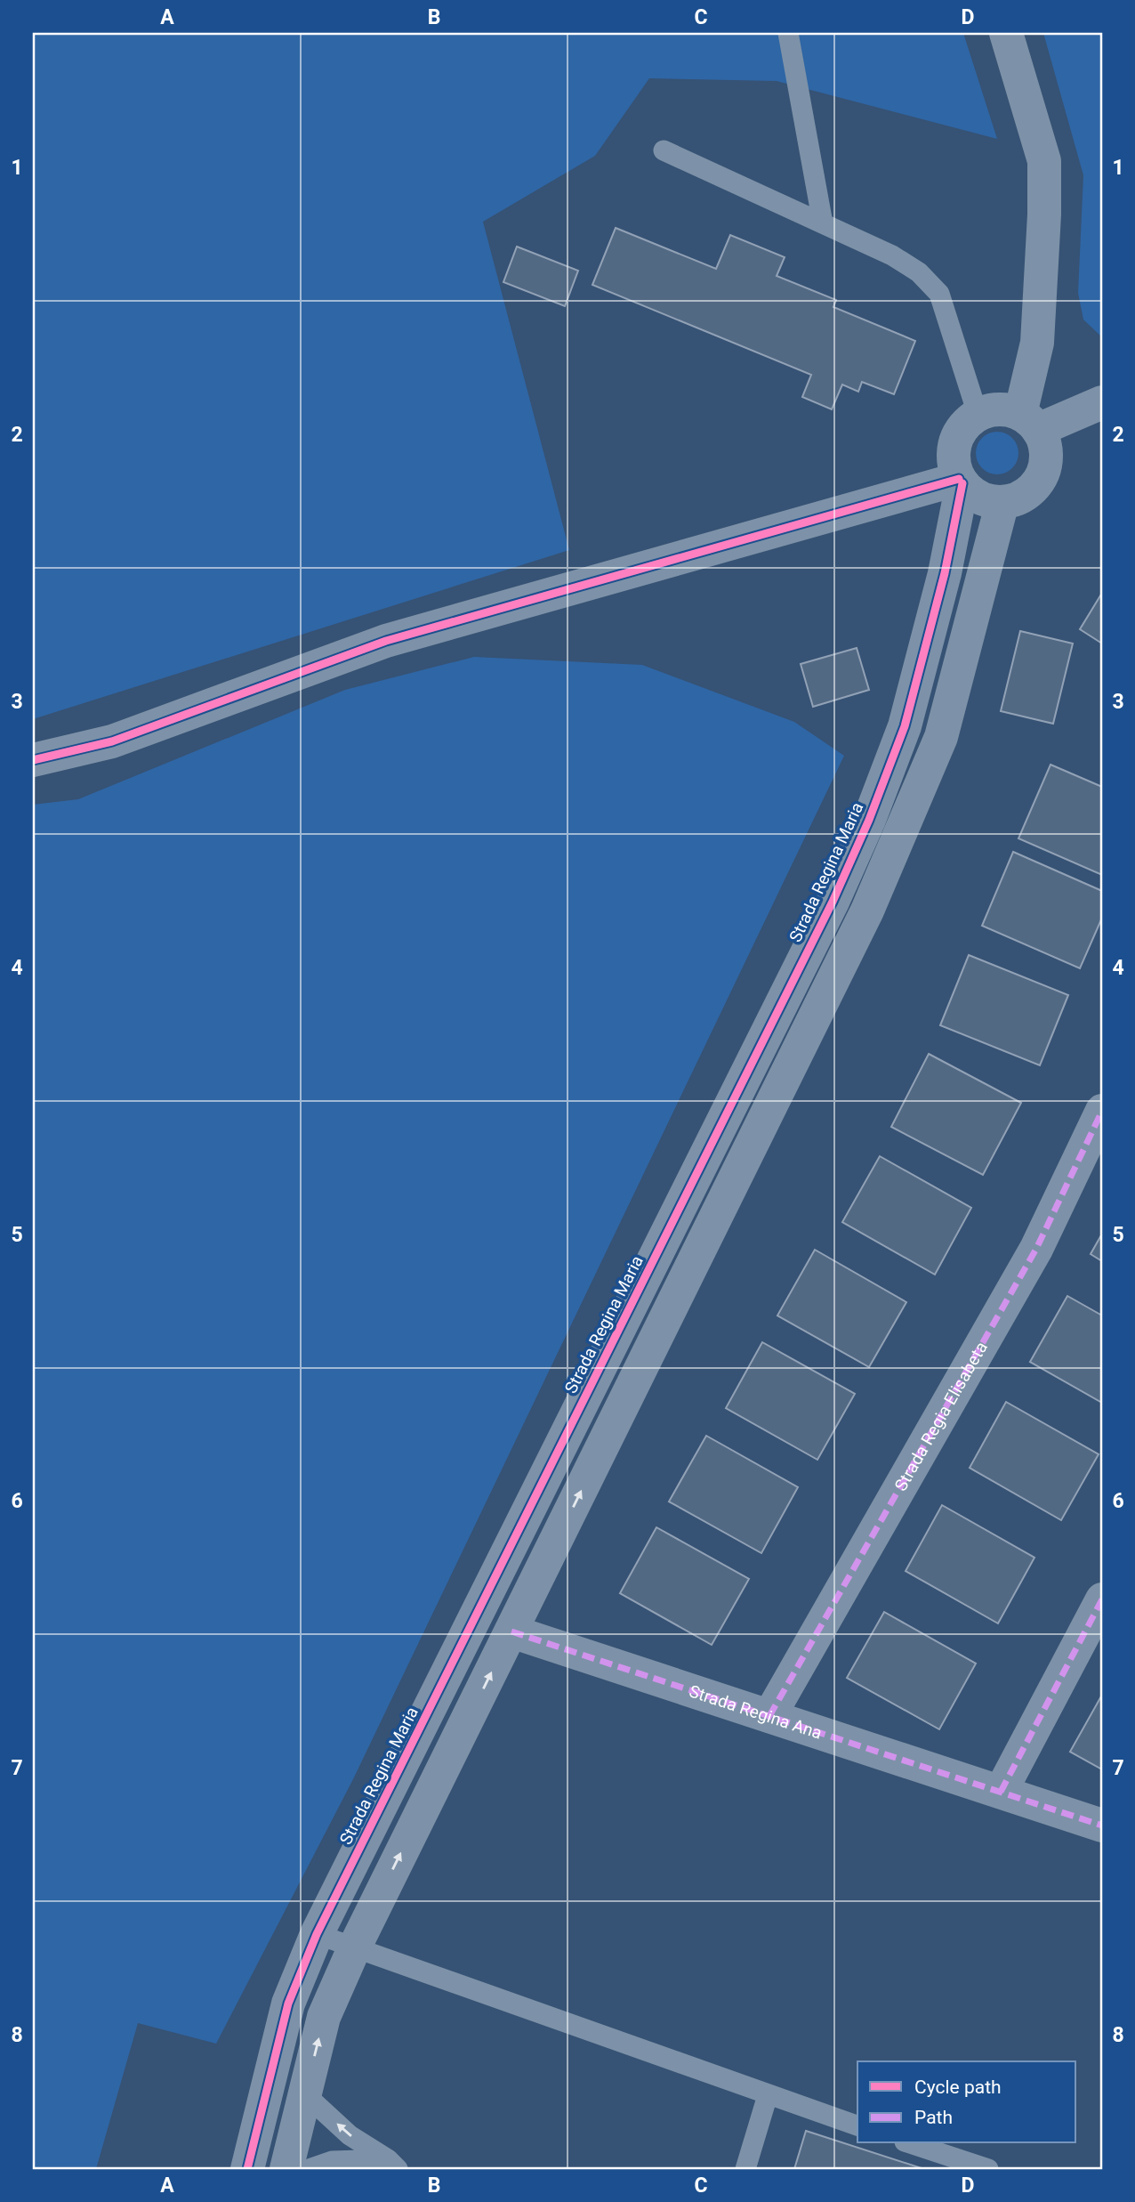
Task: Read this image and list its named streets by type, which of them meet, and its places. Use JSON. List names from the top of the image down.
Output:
{
  "streets": {
    "street": ["Strada Regina Maria", "Strada Regia Elisabeta", "Strada Regina Ana"]
  },
  "crossings": [
    ["Strada Regia Elisabeta", "Strada Regina Ana"]
  ],
  "legend": ["Cycle path", "Path"],
  "grid": {
    "columns": [
      "A",
      "B",
      "C",
      "D"
    ],
    "rows": [
      "1",
      "2",
      "3",
      "4",
      "5",
      "6",
      "7",
      "8"
    ]
  }
}
